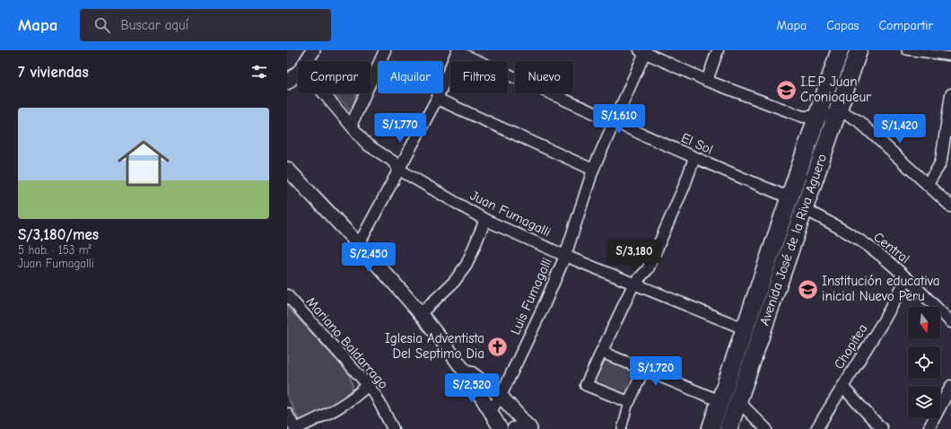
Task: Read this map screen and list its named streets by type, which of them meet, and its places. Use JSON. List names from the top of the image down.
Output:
{
  "streets": {
    "main road": ["Avenida José de la Riva Aguero"],
    "street": [
      "El Sol",
      "Juan Fumagalli",
      "Central",
      "Luis Fumagalli",
      "Mariano Baldarrago",
      "Chopitea"
    ]
  },
  "crossings": [
    ["El Sol", "Avenida José de la Riva Aguero"],
    ["El Sol", "Luis Fumagalli"],
    ["Juan Fumagalli", "Avenida José de la Riva Aguero"],
    ["Juan Fumagalli", "Luis Fumagalli"],
    ["Avenida José de la Riva Aguero", "Central"],
    ["Central", "Chopitea"]
  ],
  "places": {
    "school or university": ["I.E.P Juan Cronioqueur", "Institución educativa inicial Nuevo Peru"],
    "church": ["Iglesia Adventista Del Septimo Dia"]
  },
  "north": "bottom",
  "page": {
    "header": "Mapa",
    "search": "Buscar aquí",
    "nav": ["Mapa", "Capas", "Compartir"],
    "heading": "7 viviendas",
    "chip": [
      "Comprar",
      "Alquilar",
      "Filtros",
      "Nuevo"
    ],
    "list": [
      {
        "name": "S/3,180/mes",
        "note": "5 hab. · 153 m² · Juan Fumagalli"
      }
    ],
    "price": [
      "S/1,610",
      "S/1,770",
      "S/1,420",
      "S/3,180",
      "S/2,450",
      "S/1,720",
      "S/2,520"
    ]
  }
}
